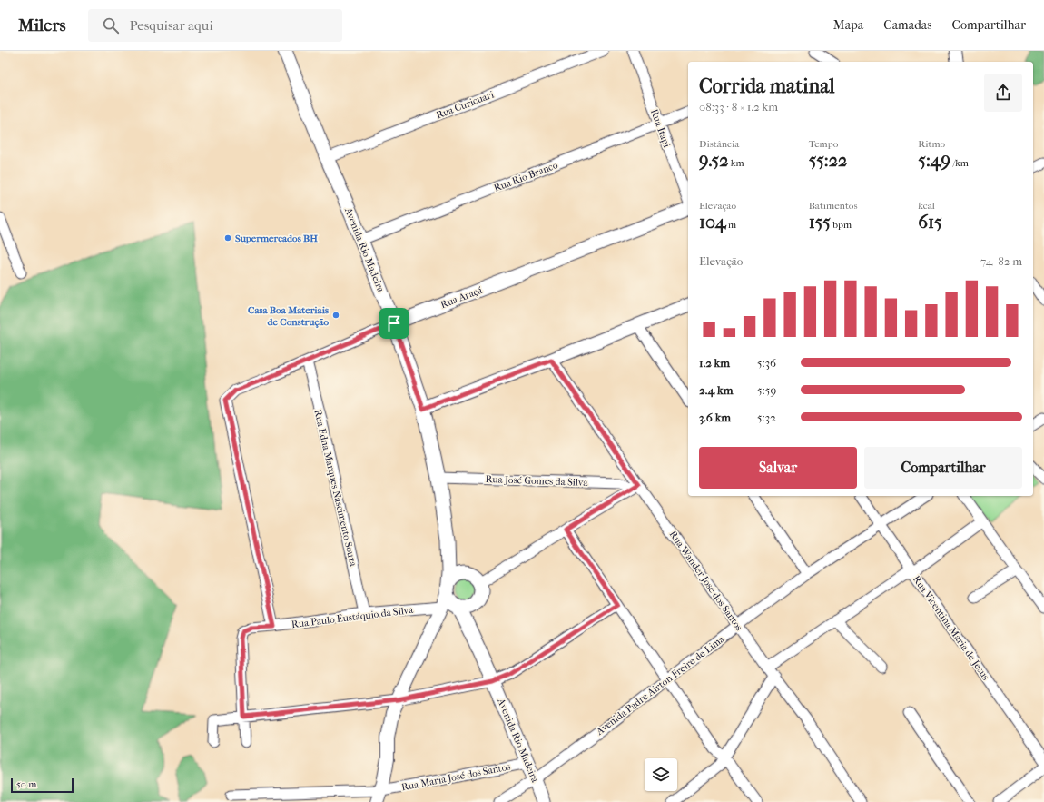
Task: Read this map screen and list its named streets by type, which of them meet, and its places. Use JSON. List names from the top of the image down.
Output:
{
  "streets": {
    "main road": ["Avenida Rio Madeira"],
    "street": [
      "Rua Curicuari",
      "Rua Itapi",
      "Rua Rio Branco",
      "Rua Araçá",
      "Rua José Gomes da Silva",
      "Rua Edna Marques Nascimento Souza",
      "Rua Wander José dos Santos",
      "Rua Paulo Eustáquio da Silva",
      "Rua Vicentina Maria de Jesus",
      "Avenida Padre Airton Freire de Lima",
      "Rua Maria José dos Santos"
    ]
  },
  "crossings": [
    ["Rua Curicuari", "Avenida Rio Madeira"],
    ["Rua Itapi", "Rua Rio Branco"],
    ["Rua Rio Branco", "Avenida Rio Madeira"],
    ["Avenida Rio Madeira", "Rua Araçá"],
    ["Avenida Rio Madeira", "Rua José Gomes da Silva"],
    ["Avenida Rio Madeira", "Rua Paulo Eustáquio da Silva"],
    ["Avenida Rio Madeira", "Avenida Padre Airton Freire de Lima"],
    ["Avenida Rio Madeira", "Rua Maria José dos Santos"],
    ["Rua Araçá", "Rua Edna Marques Nascimento Souza"],
    ["Rua Araçá", "Rua Paulo Eustáquio da Silva"],
    ["Rua José Gomes da Silva", "Rua Wander José dos Santos"],
    ["Rua Edna Marques Nascimento Souza", "Rua Paulo Eustáquio da Silva"],
    ["Rua Wander José dos Santos", "Avenida Padre Airton Freire de Lima"],
    ["Rua Vicentina Maria de Jesus", "Avenida Padre Airton Freire de Lima"]
  ],
  "places": ["Supermercados BH", "Casa Boa Materiais de Construção"],
  "scale_bar": "50 m",
  "page": {
    "header": "Milers",
    "search": "Pesquisar aqui",
    "nav": ["Mapa", "Camadas", "Compartilhar"],
    "heading": ["Corrida matinal", "08:33 · 8 × 1.2 km"],
    "stats": [
      ["Distância", "9.52 km"],
      ["Tempo", "55:22"],
      ["Ritmo", "5:49 /km"],
      ["Elevação", "104 m"],
      ["Batimentos", "155 bpm"],
      ["kcal", "615"]
    ],
    "chart": ["Elevação", "74–82 m"],
    "list": [
      {
        "name": "1.2 km",
        "note": "5:36"
      },
      {
        "name": "2.4 km",
        "note": "5:59"
      },
      {
        "name": "3.6 km",
        "note": "5:32"
      }
    ],
    "buttons": ["Salvar", "Compartilhar"],
    "scale": "50 m"
  }
}
